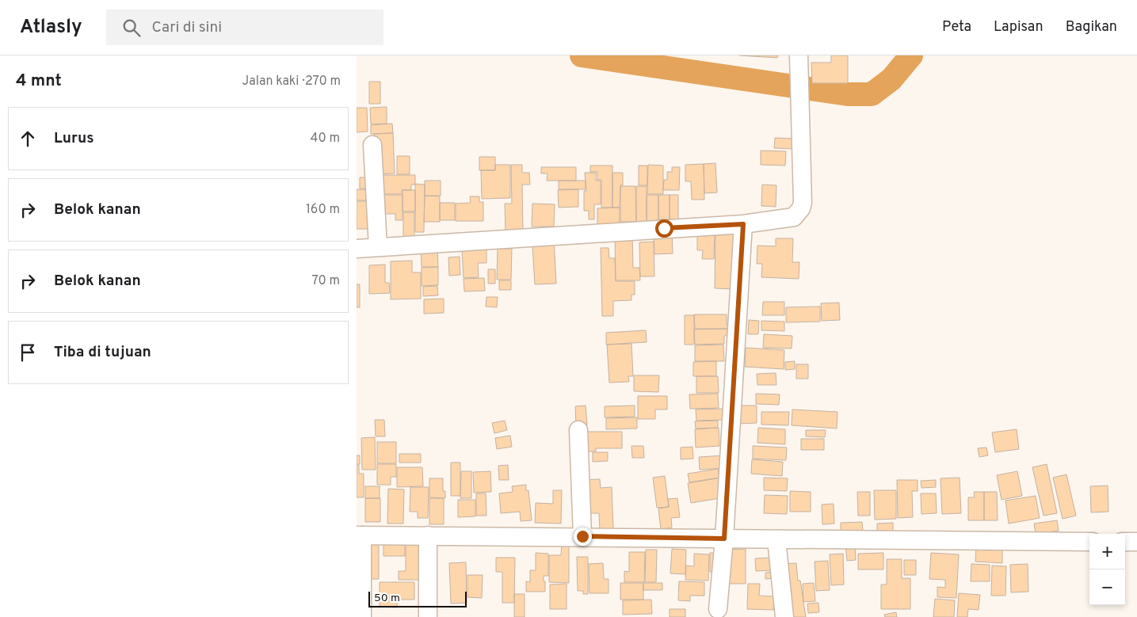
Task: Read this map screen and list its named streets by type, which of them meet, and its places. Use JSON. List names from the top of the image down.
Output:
{
  "scale_bar": "50 m",
  "page": {
    "header": "Atlasly",
    "search": "Cari di sini",
    "nav": ["Peta", "Lapisan", "Bagikan"],
    "heading": ["4 mnt", "Jalan kaki · 270 m"],
    "list": [
      ["Lurus", "40 m"],
      ["Belok kanan", "160 m"],
      ["Belok kanan", "70 m"],
      "Tiba di tujuan"
    ],
    "map_buttons": ["+", "−"],
    "scale": "50 m"
  }
}
